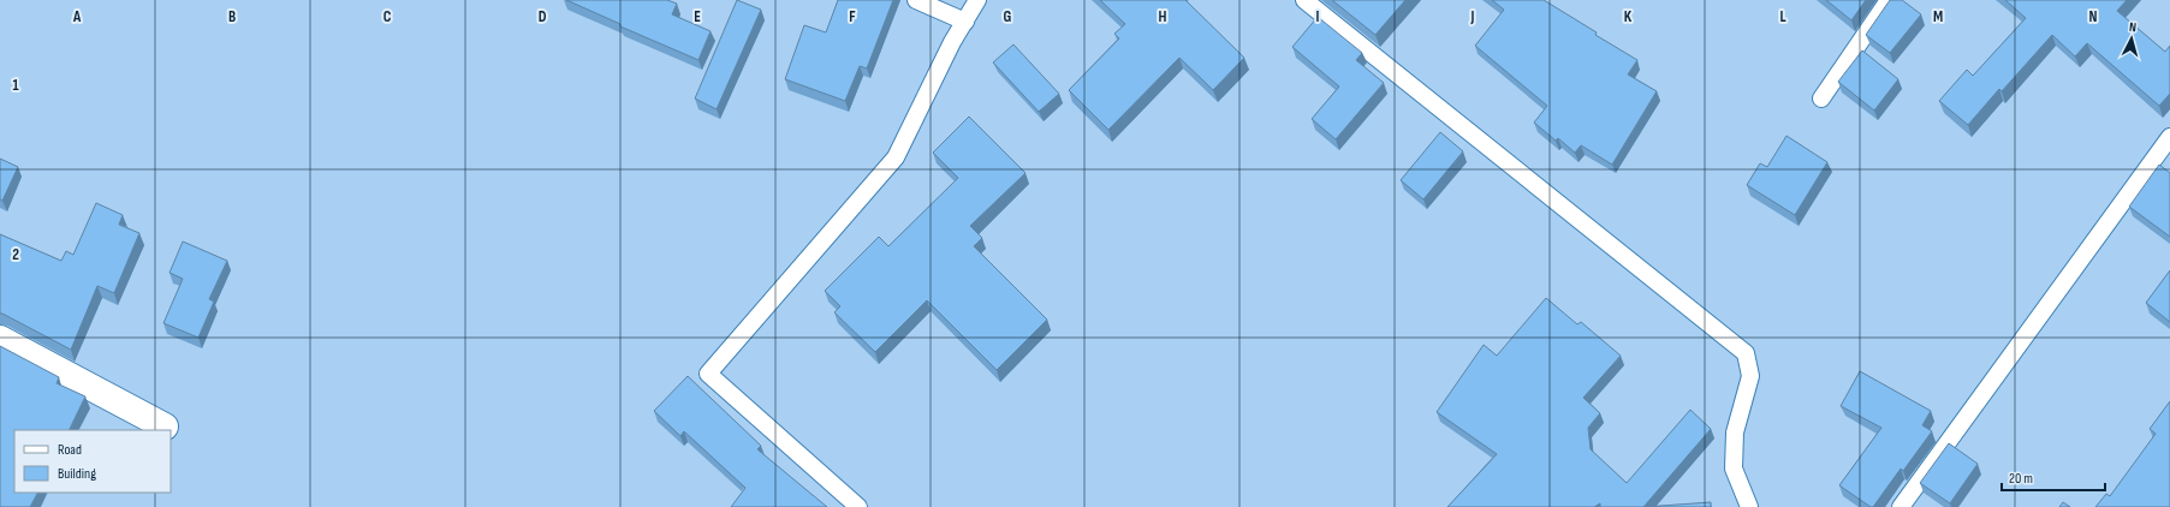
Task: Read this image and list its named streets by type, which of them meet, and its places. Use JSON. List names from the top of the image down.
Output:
{
  "legend": ["Road", "Building"],
  "scale_bar": "20 m",
  "north": "top",
  "grid": {
    "columns": [
      "A",
      "B",
      "C",
      "D",
      "E",
      "F",
      "G",
      "H",
      "I",
      "J",
      "K",
      "L",
      "M",
      "N"
    ],
    "rows": ["1", "2"]
  }
}
